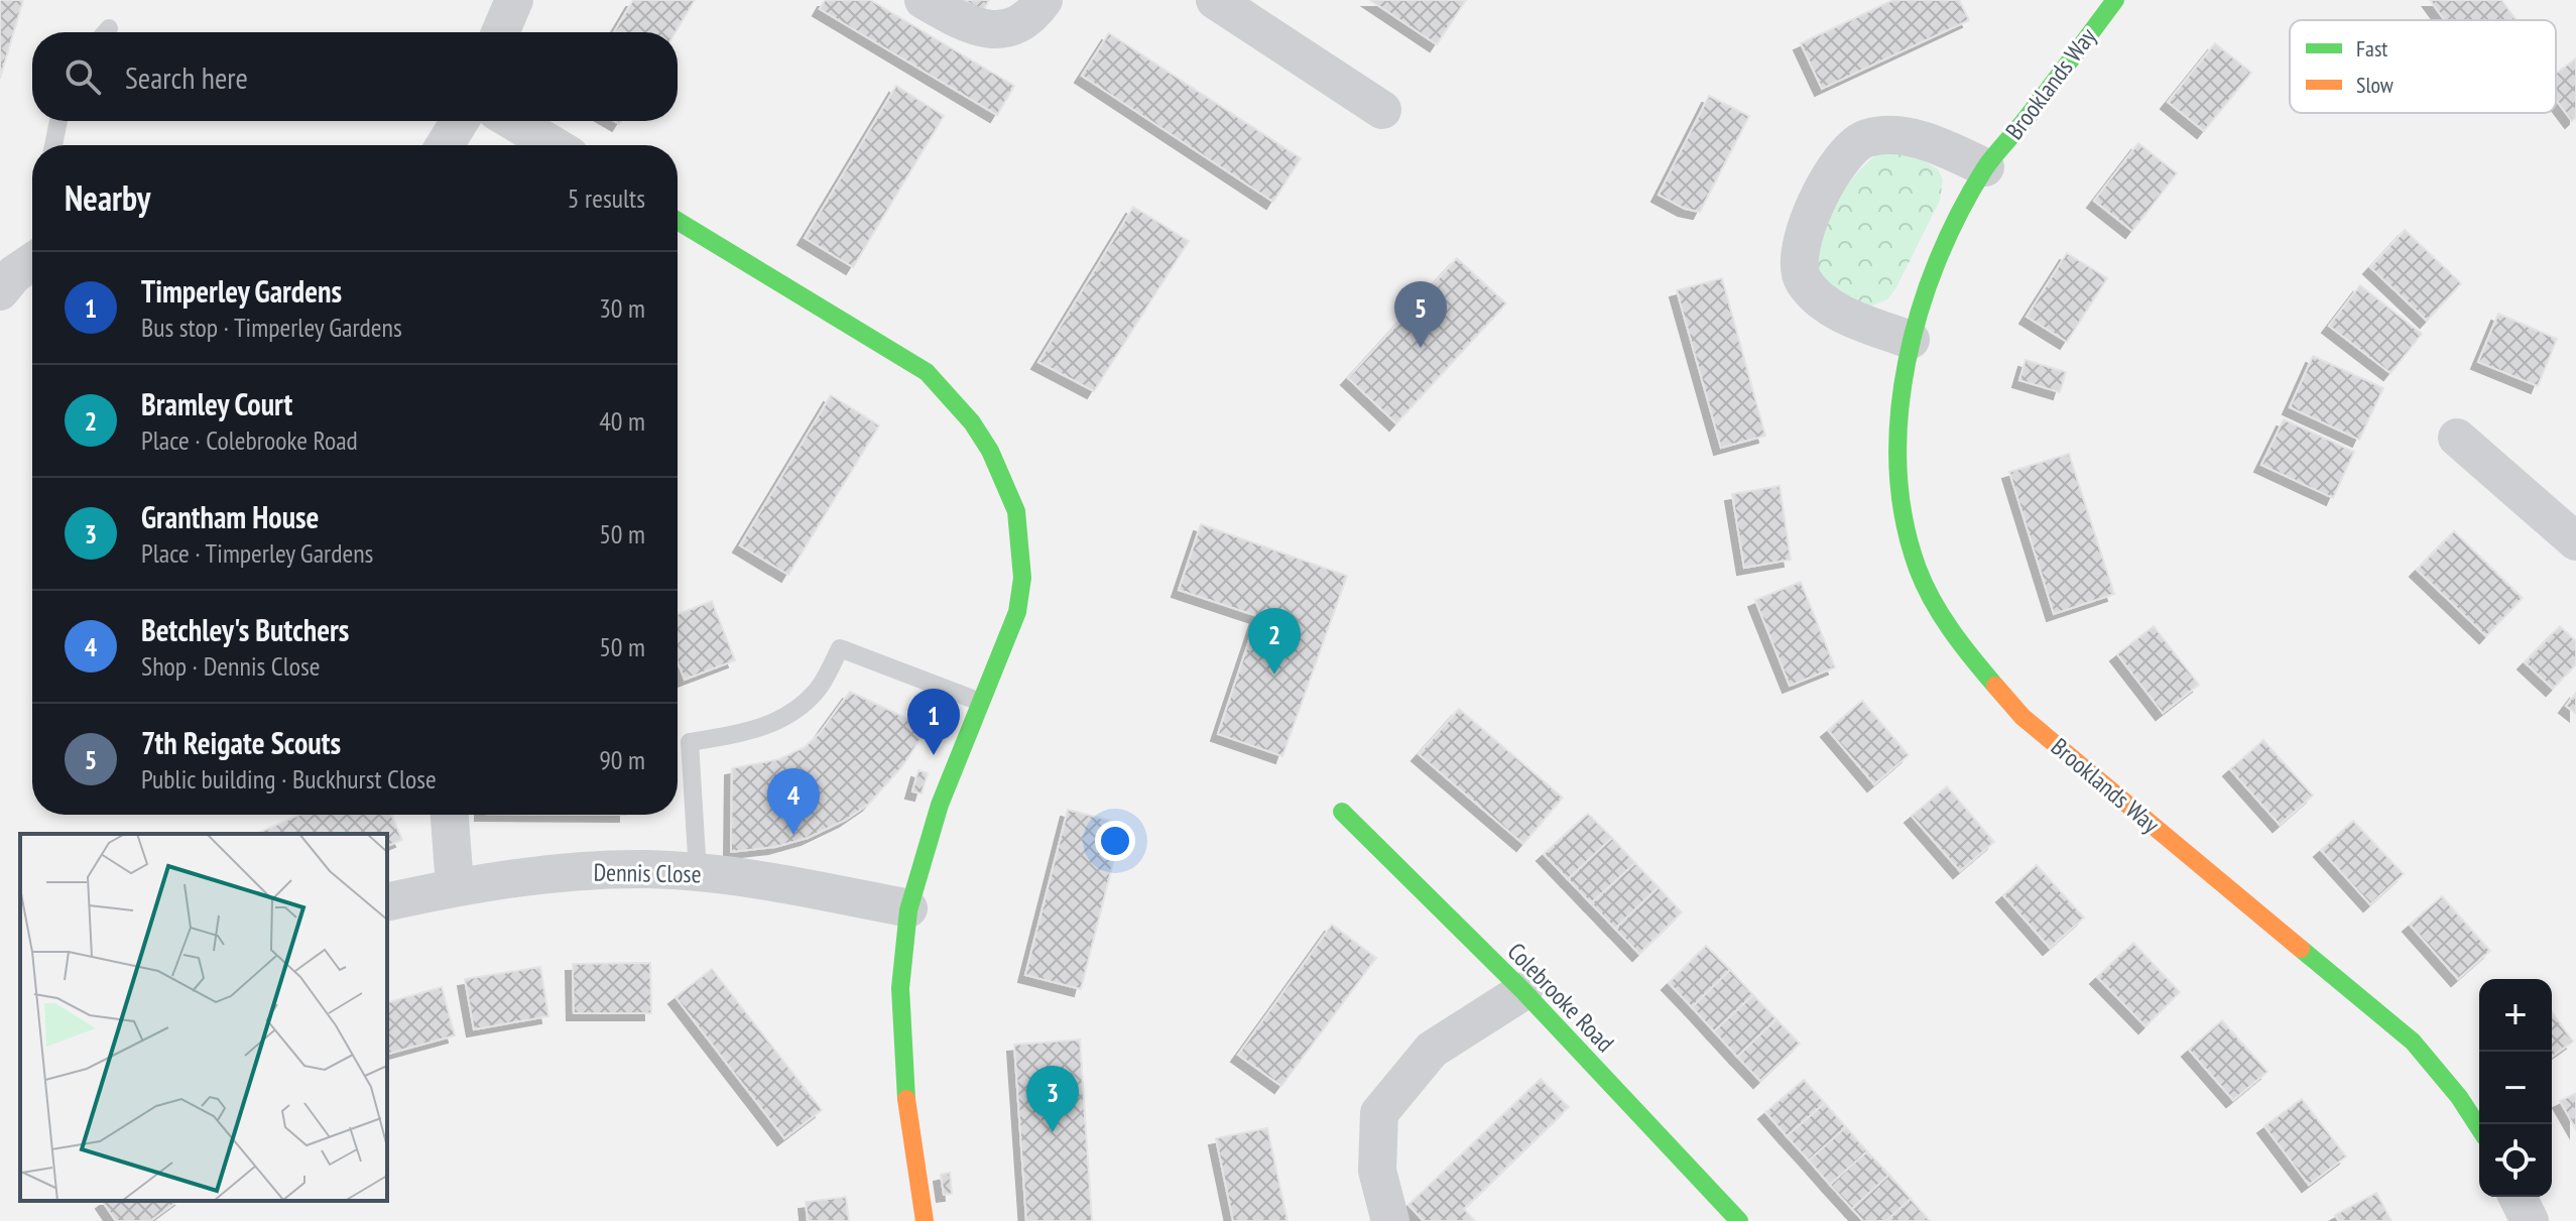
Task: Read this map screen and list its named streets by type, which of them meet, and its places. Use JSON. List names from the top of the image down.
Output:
{
  "streets": {
    "street": ["Brooklands Way", "Dennis Close", "Colebrooke Road"]
  },
  "legend": ["Fast", "Slow"],
  "page": {
    "search": "Search here",
    "heading": ["Nearby", "5 results"],
    "list": [
      {
        "mark": "1",
        "name": "Timperley Gardens",
        "note": "Bus stop · Timperley Gardens",
        "value": "30 m"
      },
      {
        "mark": "2",
        "name": "Bramley Court",
        "note": "Place · Colebrooke Road",
        "value": "40 m"
      },
      {
        "mark": "3",
        "name": "Grantham House",
        "note": "Place · Timperley Gardens",
        "value": "50 m"
      },
      {
        "mark": "4",
        "name": "Betchley's Butchers",
        "note": "Shop · Dennis Close",
        "value": "50 m"
      },
      {
        "mark": "5",
        "name": "7th Reigate Scouts",
        "note": "Public building · Buckhurst Close",
        "value": "90 m"
      }
    ],
    "pins": [
      "5",
      "2",
      "1",
      "4",
      "3"
    ],
    "map_buttons": ["+", "−"]
  }
}
